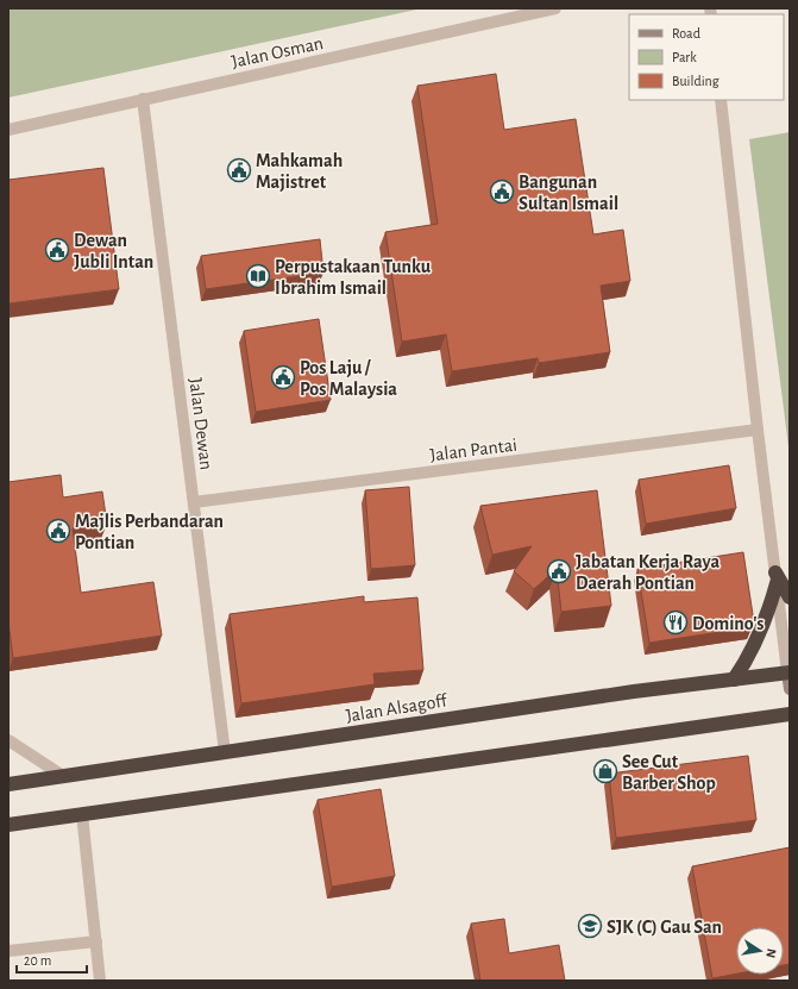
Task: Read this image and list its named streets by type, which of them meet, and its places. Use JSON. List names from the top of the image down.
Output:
{
  "streets": {
    "highway": ["Jalan Alsagoff"],
    "street": ["Jalan Osman", "Jalan Dewan", "Jalan Pantai"]
  },
  "crossings": [
    ["Jalan Osman", "Jalan Dewan"],
    ["Jalan Dewan", "Jalan Pantai"],
    ["Jalan Dewan", "Jalan Alsagoff"]
  ],
  "places": {
    "public building": [
      "Mahkamah Majistret",
      "Bangunan Sultan Ismail",
      "Dewan Jubli Intan",
      "Pos Laju / Pos Malaysia",
      "Majlis Perbandaran Pontian",
      "Jabatan Kerja Raya Daerah Pontian"
    ],
    "library": ["Perpustakaan Tunku Ibrahim Ismail"],
    "restaurant": ["Domino's"],
    "shop": ["See Cut Barber Shop"],
    "school or university": ["SJK (C) Gau San"]
  },
  "legend": ["Road", "Park", "Building"],
  "scale_bar": "20 m",
  "north": "right"
}
